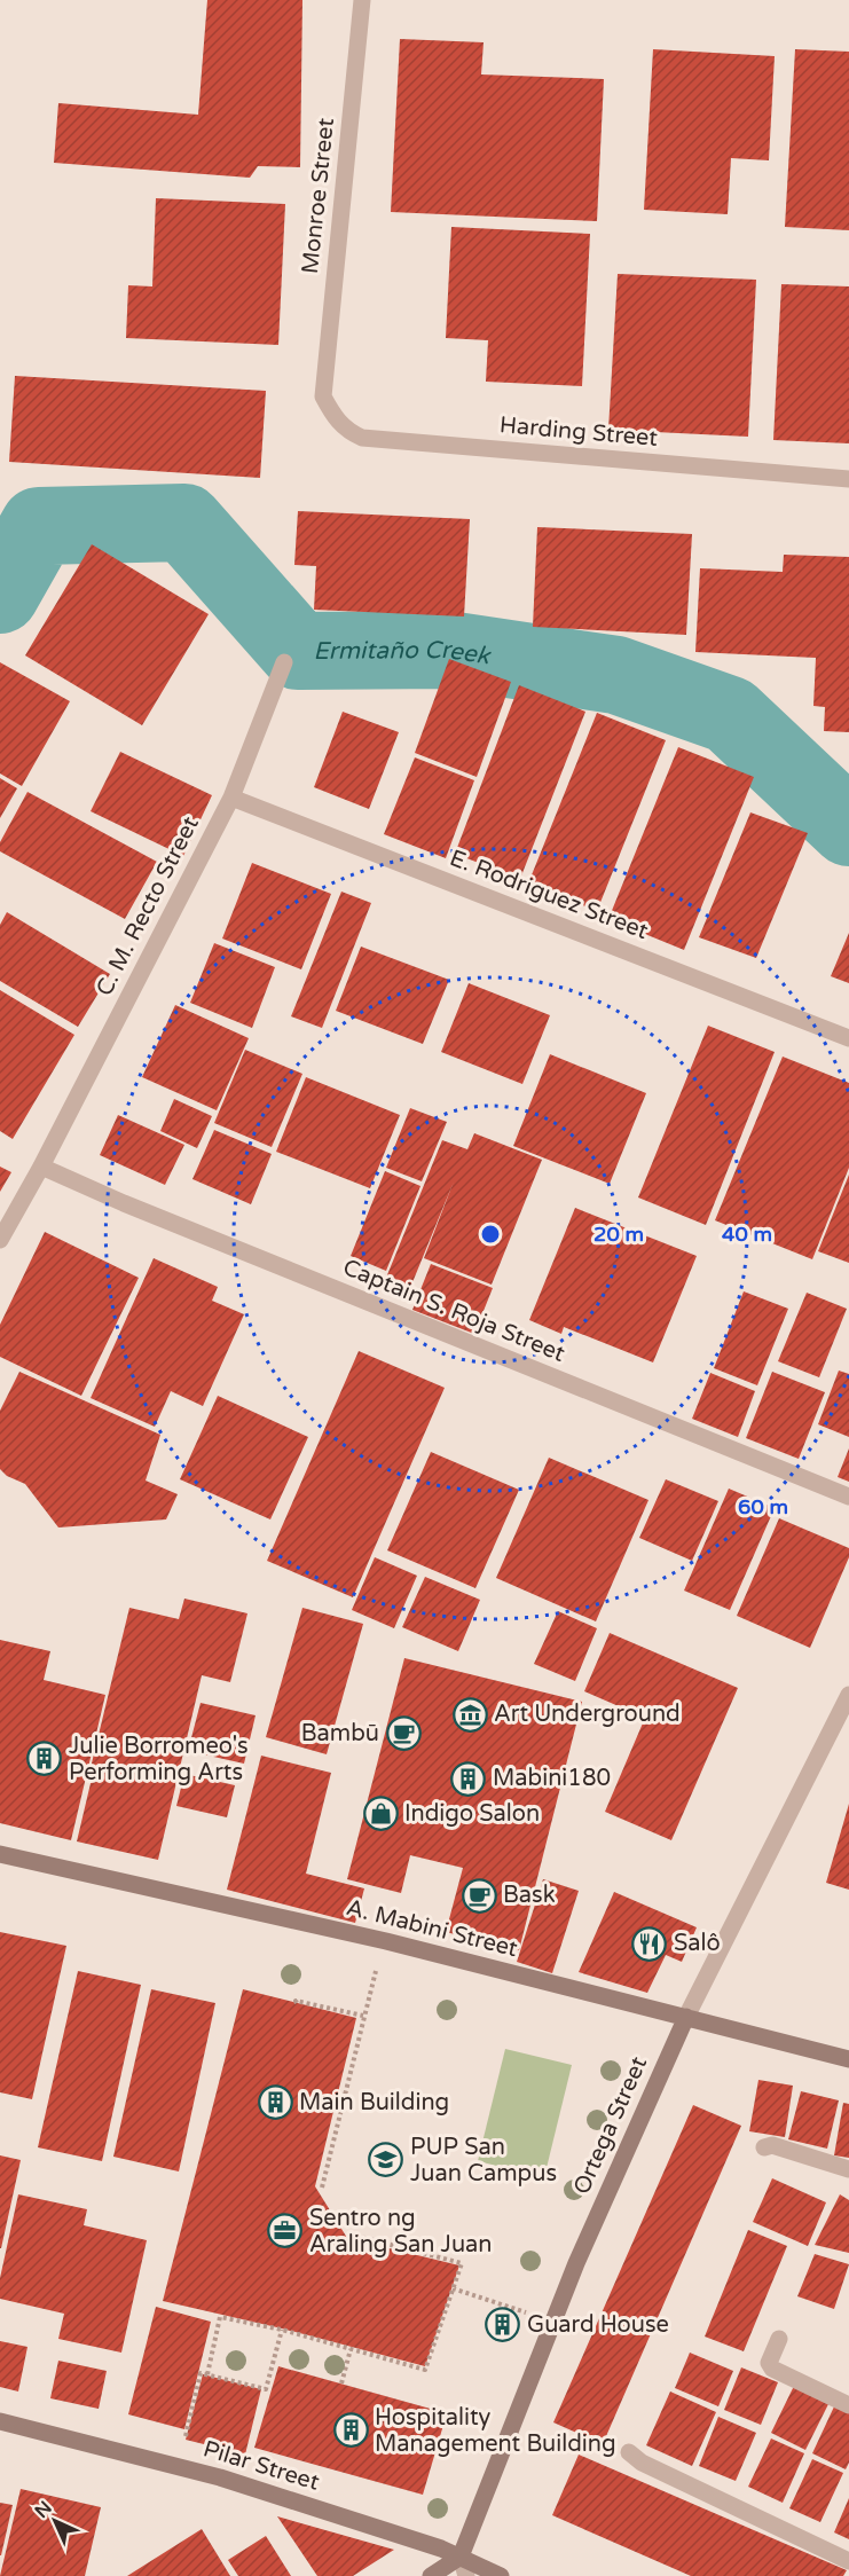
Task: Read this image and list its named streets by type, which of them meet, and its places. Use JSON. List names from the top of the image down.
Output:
{
  "streets": {
    "street": [
      "Monroe Street",
      "Harding Street",
      "E. Rodriguez Street",
      "C. M. Recto Street",
      "Captain S. Roja Street",
      "A. Mabini Street",
      "Ortega Street",
      "Pilar Street"
    ]
  },
  "crossings": [
    ["Monroe Street", "Harding Street"],
    ["E. Rodriguez Street", "C. M. Recto Street"],
    ["C. M. Recto Street", "Captain S. Roja Street"],
    ["A. Mabini Street", "Ortega Street"],
    ["Ortega Street", "Pilar Street"]
  ],
  "water": ["Ermitaño Creek"],
  "places": {
    "museum": ["Art Underground"],
    "cafe": ["Bambū", "Bask"],
    "building": [
      "Julie Borromeo's Performing Arts",
      "Mabini180",
      "Main Building",
      "Guard House",
      "Hospitality Management Building"
    ],
    "shop": ["Indigo Salon"],
    "restaurant": ["Salô"],
    "school or university": ["PUP San Juan Campus"],
    "office": ["Sentro ng Araling San Juan"]
  },
  "north": "top left",
  "rings": ["20 m", "40 m", "60 m"]
}
